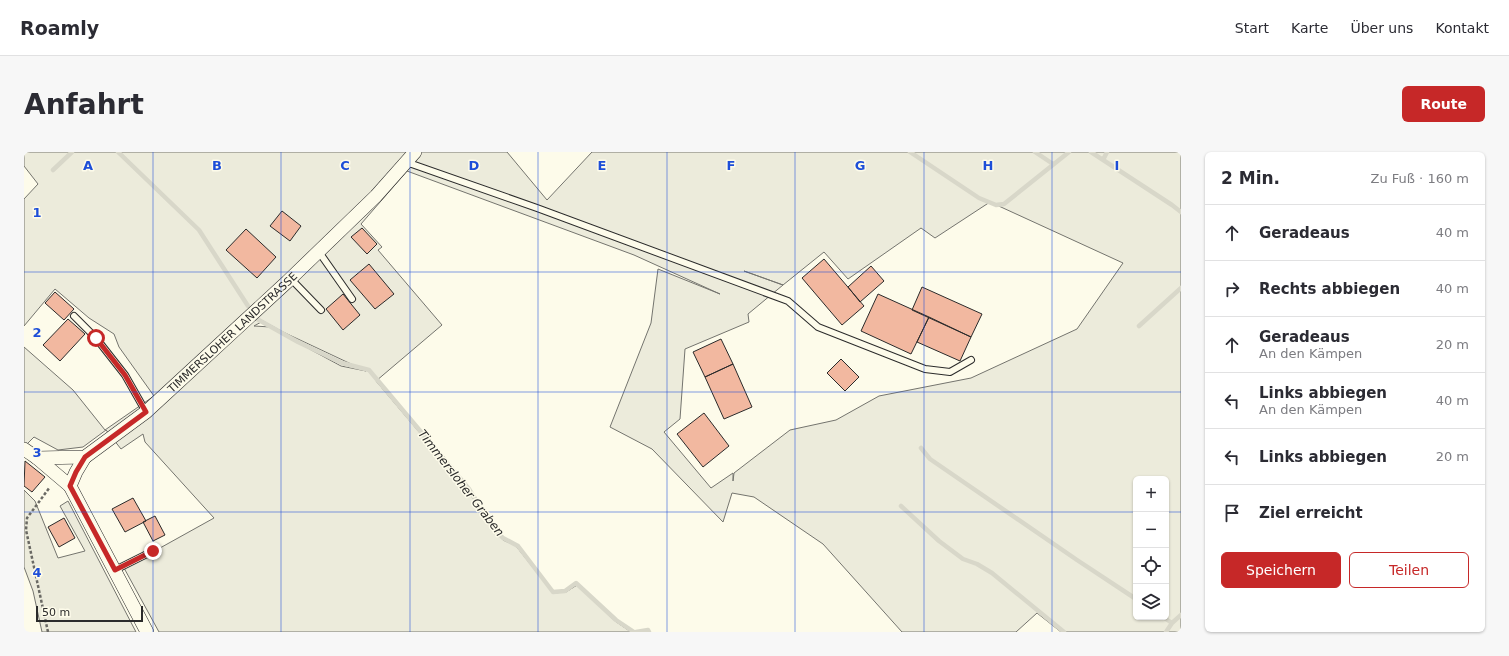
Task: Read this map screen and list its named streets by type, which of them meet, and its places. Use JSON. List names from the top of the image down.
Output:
{
  "streets": {
    "street": ["TIMMERSLOHER LANDSTRASSE"]
  },
  "water": ["Timmersloher Graben"],
  "scale_bar": "50 m",
  "page": {
    "header": "Roamly",
    "nav": [
      "Start",
      "Karte",
      "Über uns",
      "Kontakt"
    ],
    "buttons": [
      "Route",
      ["Speichern", "Teilen"]
    ],
    "title": "Anfahrt",
    "heading": ["2 Min.", "Zu Fuß · 160 m"],
    "list": [
      ["Geradeaus", "40 m"],
      ["Rechts abbiegen", "40 m"],
      ["Geradeaus", "An den Kämpen", "20 m"],
      ["Links abbiegen", "An den Kämpen", "40 m"],
      ["Links abbiegen", "20 m"],
      "Ziel erreicht"
    ],
    "map_buttons": ["+", "−"],
    "scale": "50 m"
  },
  "grid": {
    "columns": [
      "A",
      "B",
      "C",
      "D",
      "E",
      "F",
      "G",
      "H",
      "I"
    ],
    "rows": [
      "1",
      "2",
      "3",
      "4"
    ]
  }
}
